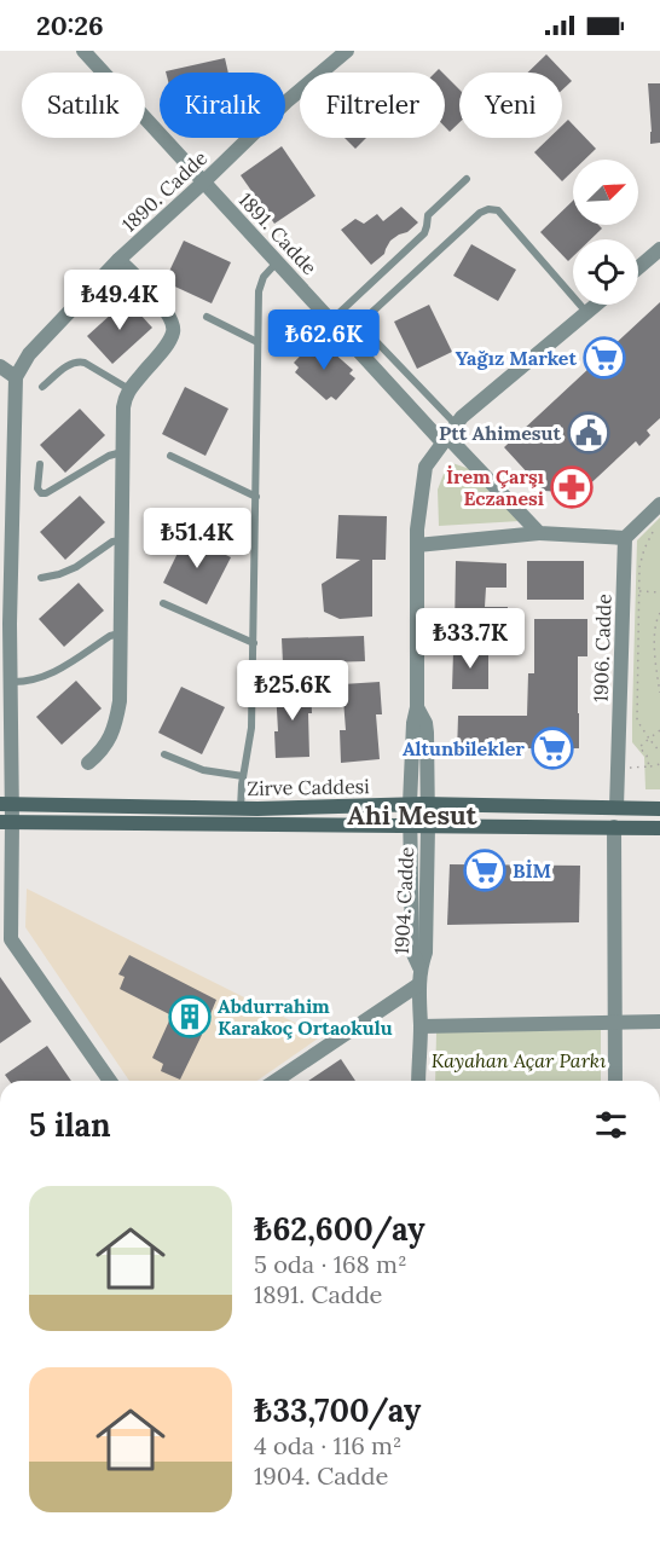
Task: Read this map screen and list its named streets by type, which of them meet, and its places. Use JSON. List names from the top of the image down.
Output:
{
  "streets": {
    "main road": ["Zirve Caddesi"],
    "street": [
      "1890. Cadde",
      "1891. Cadde",
      "1906. Cadde",
      "1904. Cadde"
    ]
  },
  "crossings": [
    ["1890. Cadde", "1891. Cadde"],
    ["1891. Cadde", "1904. Cadde"],
    ["1906. Cadde", "Zirve Caddesi"],
    ["Zirve Caddesi", "1904. Cadde"]
  ],
  "districts": ["Ahi Mesut"],
  "parks": ["Kayahan Açar Parkı"],
  "places": {
    "supermarket": ["Yağız Market", "Altunbilekler", "BİM"],
    "public building": ["Ptt Ahimesut"],
    "pharmacy": ["İrem Çarşı Eczanesi"],
    "building": ["Abdurrahim Karakoç Ortaokulu"]
  },
  "north": "top right",
  "page": {
    "status": "20:26",
    "chip": [
      "Satılık",
      "Kiralık",
      "Filtreler",
      "Yeni"
    ],
    "price": [
      "₺49.4K",
      "₺62.6K",
      "₺51.4K",
      "₺33.7K",
      "₺25.6K"
    ],
    "heading": "5 ilan",
    "list": [
      {
        "name": "₺62,600/ay",
        "note": "5 oda · 168 m² · 1891. Cadde"
      },
      {
        "name": "₺33,700/ay",
        "note": "4 oda · 116 m² · 1904. Cadde"
      }
    ]
  }
}
